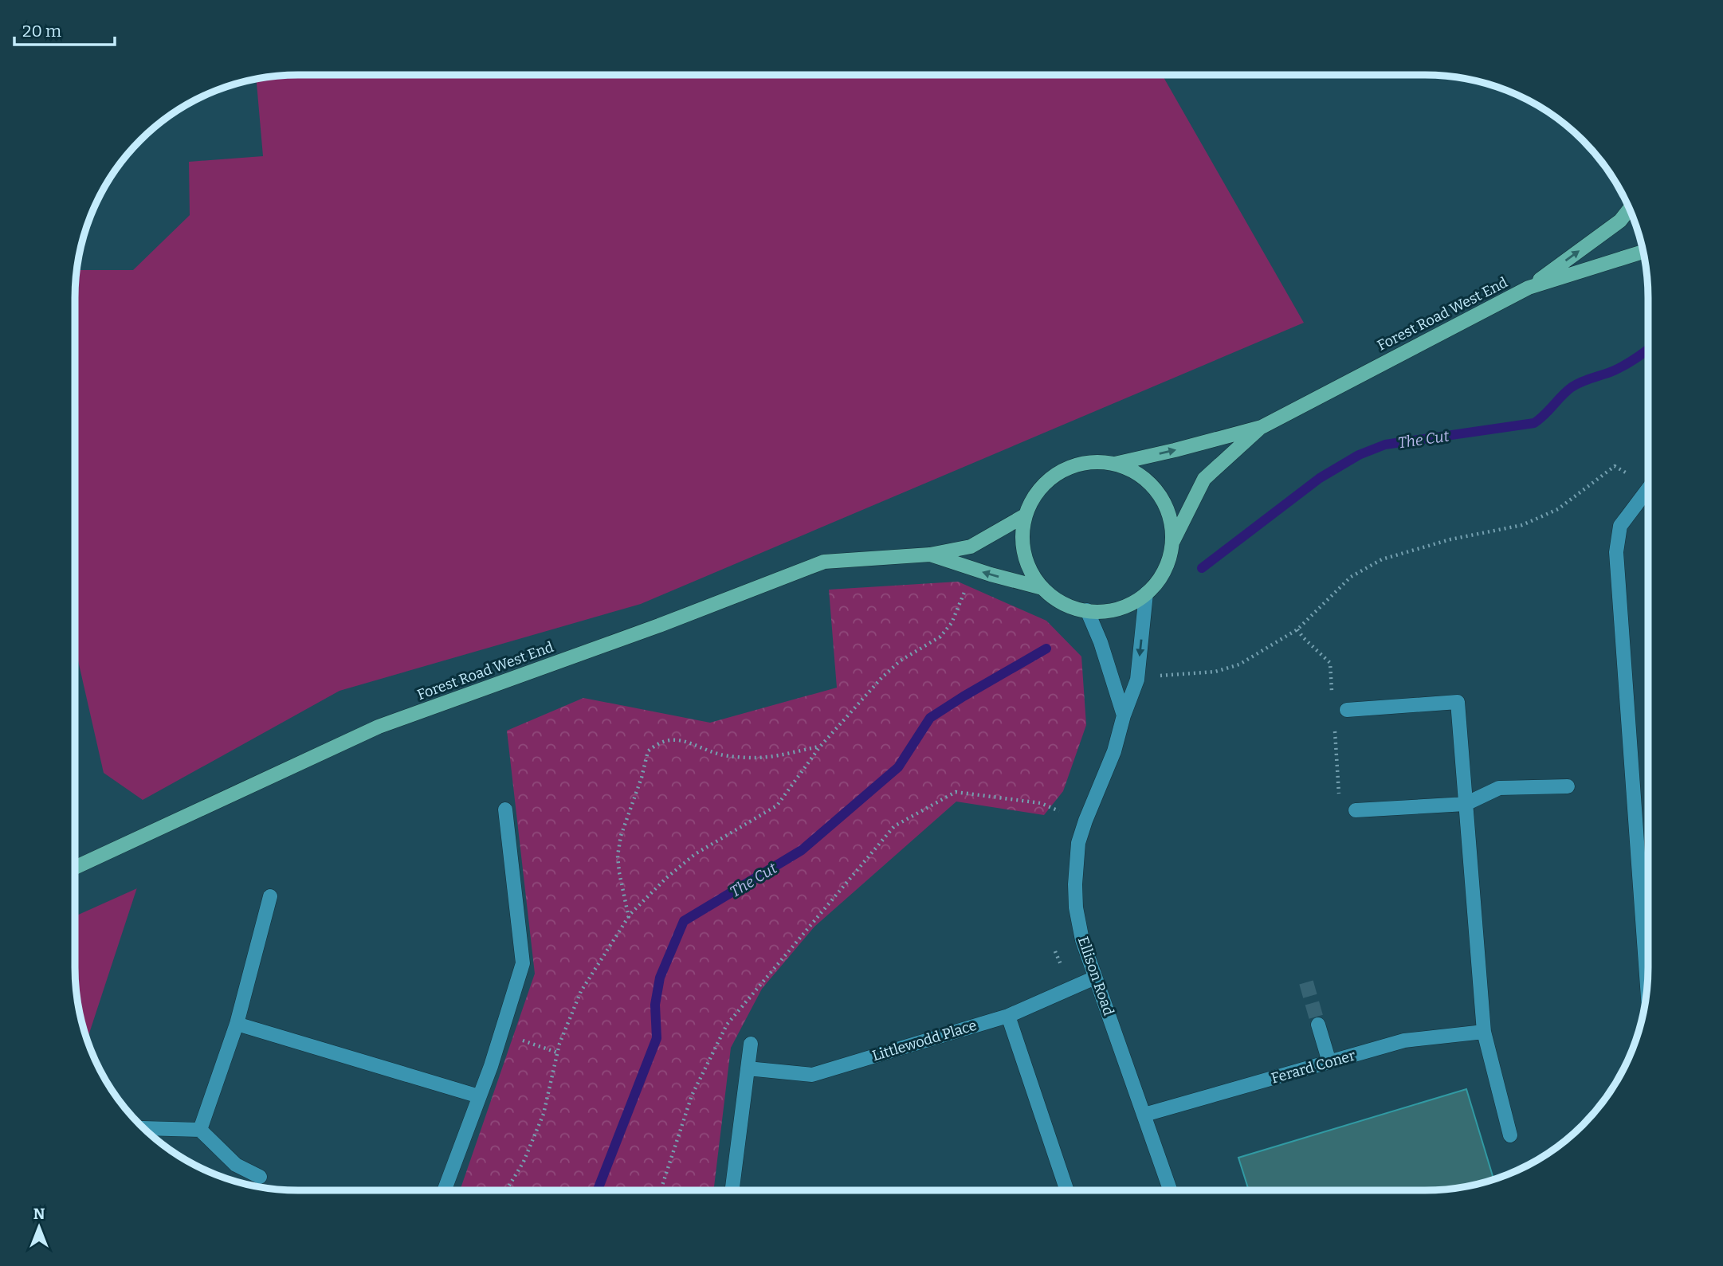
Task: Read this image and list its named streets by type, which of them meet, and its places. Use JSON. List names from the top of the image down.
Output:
{
  "streets": {
    "main road": ["Forest Road West End"],
    "street": ["Ellison Road", "Littlewodd Place", "Ferard Coner"]
  },
  "crossings": [
    ["Forest Road West End", "Ellison Road"],
    ["Ellison Road", "Littlewodd Place"],
    ["Ellison Road", "Ferard Coner"]
  ],
  "water": ["The Cut"],
  "scale_bar": "20 m",
  "north": "top"
}
